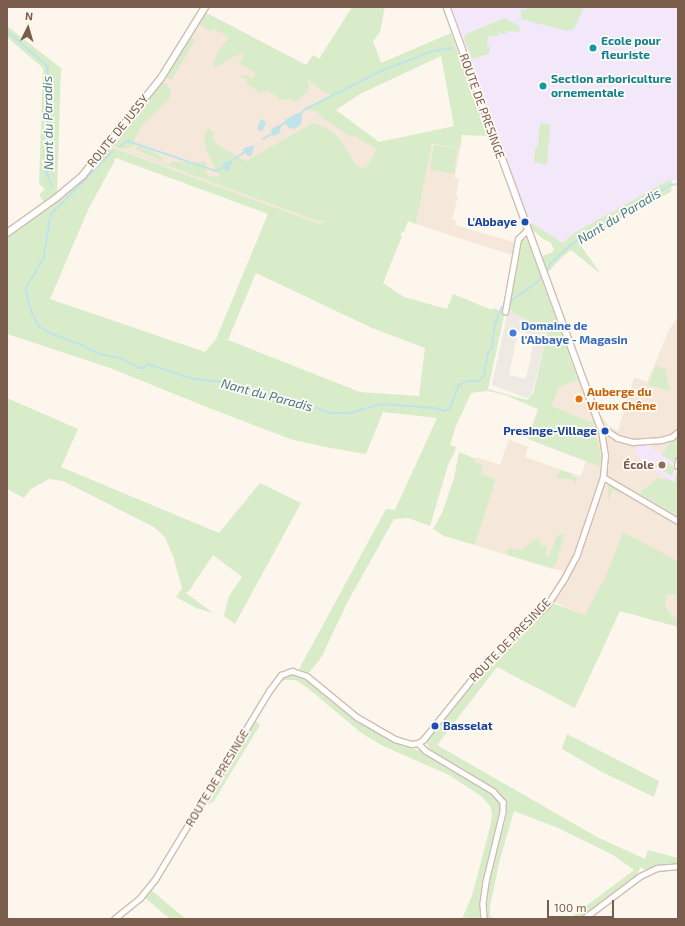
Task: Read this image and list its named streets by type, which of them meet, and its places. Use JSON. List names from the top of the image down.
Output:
{
  "streets": {
    "main road": ["ROUTE DE JUSSY"],
    "street": ["ROUTE DE PRESINGE"]
  },
  "water": ["Nant du Paradis"],
  "places": [
    "Ecole pour fleuriste",
    "Section arboriculture ornementale",
    "L'Abbaye",
    "Domaine de l'Abbaye - Magasin",
    "Auberge du Vieux Chêne",
    "Presinge-Village",
    "École",
    "Basselat"
  ],
  "scale_bar": "100 m",
  "north": "top"
}
